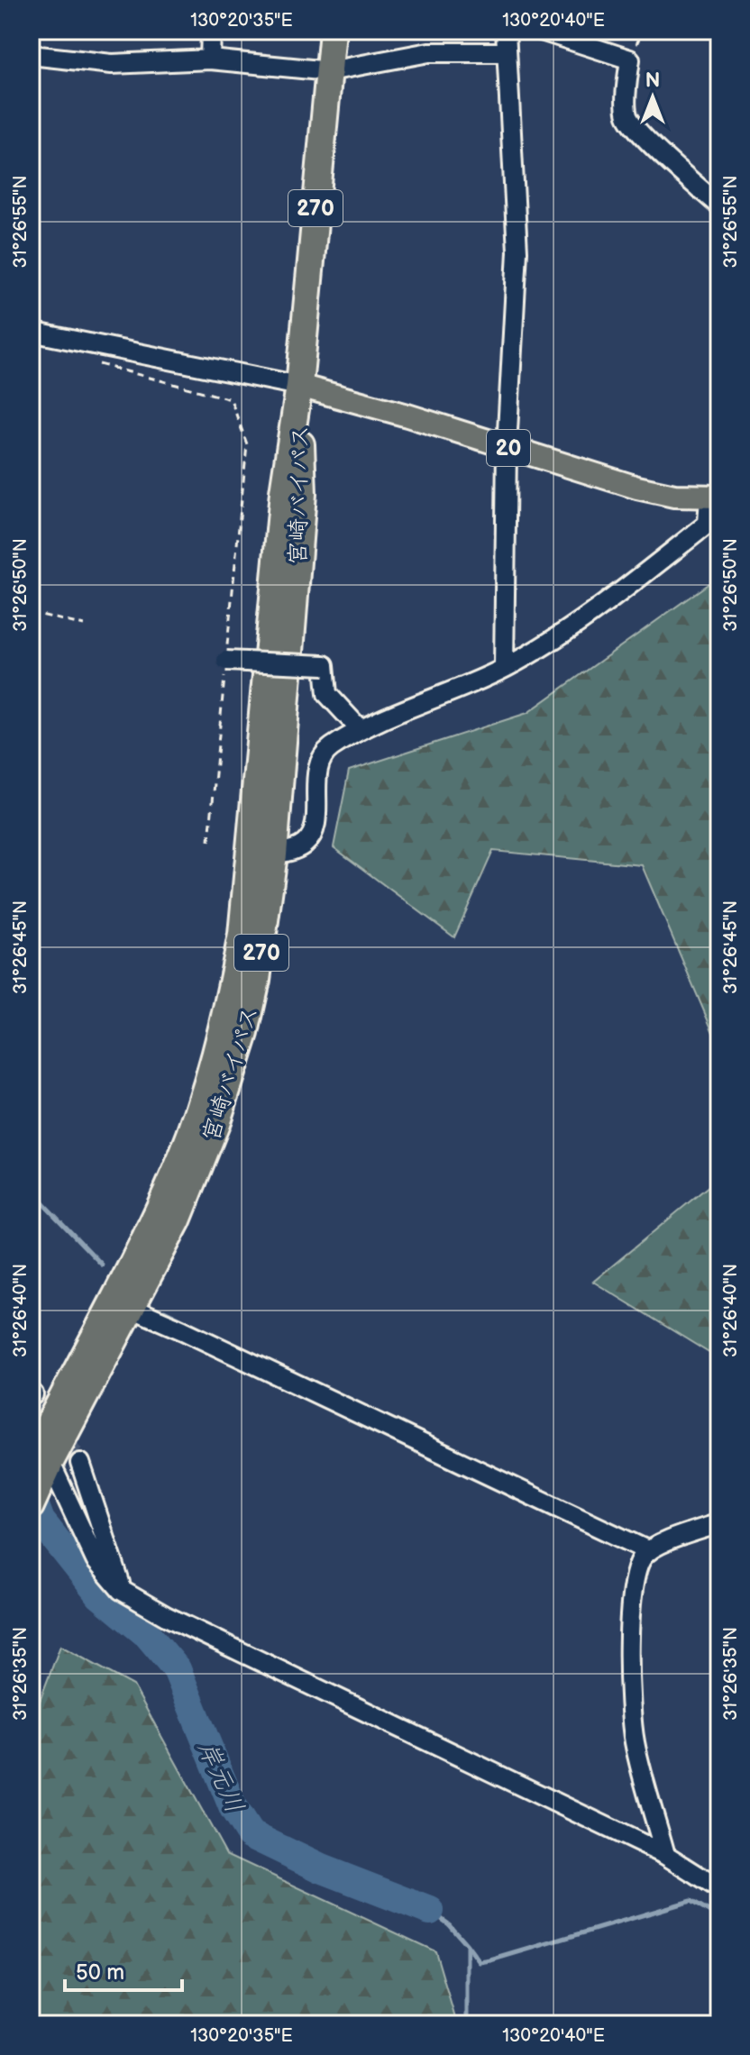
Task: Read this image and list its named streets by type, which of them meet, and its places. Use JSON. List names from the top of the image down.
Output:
{
  "streets": {
    "highway": ["270", "宮崎バイパス"],
    "main road": ["20"]
  },
  "crossings": [
    ["20", "宮崎バイパス"]
  ],
  "water": ["岸元川"],
  "scale_bar": "50 m",
  "north": "top",
  "coordinates": [
    "130°20'35\"E",
    "130°20'40\"E",
    "31°26'55\"N",
    "31°26'50\"N",
    "31°26'45\"N",
    "31°26'40\"N",
    "31°26'35\"N"
  ]
}
